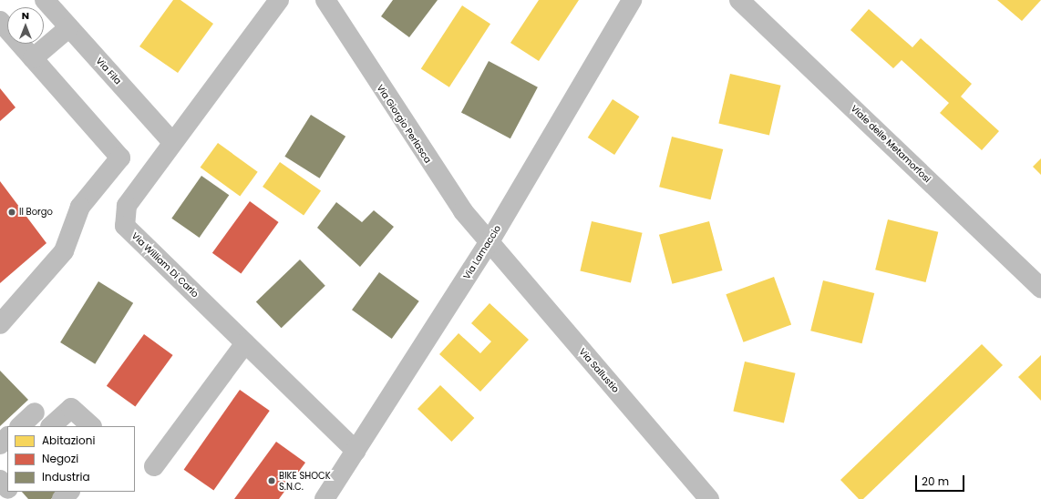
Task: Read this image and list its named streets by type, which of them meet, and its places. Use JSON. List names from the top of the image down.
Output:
{
  "streets": {
    "street": [
      "Via Fila",
      "Via Giorgio Perlasca",
      "Viale delle Metamorfosi",
      "Via Lamaccio",
      "Via William Di Carlo",
      "Via Sallustio"
    ]
  },
  "crossings": [
    ["Via Fila", "Via William Di Carlo"],
    ["Via Giorgio Perlasca", "Via Lamaccio"],
    ["Via Giorgio Perlasca", "Via Sallustio"],
    ["Via Lamaccio", "Via William Di Carlo"],
    ["Via Lamaccio", "Via Sallustio"]
  ],
  "places": ["Il Borgo", "BIKE SHOCK S.N.C."],
  "legend": ["Abitazioni", "Negozi", "Industria"],
  "scale_bar": "20 m",
  "north": "top"
}
